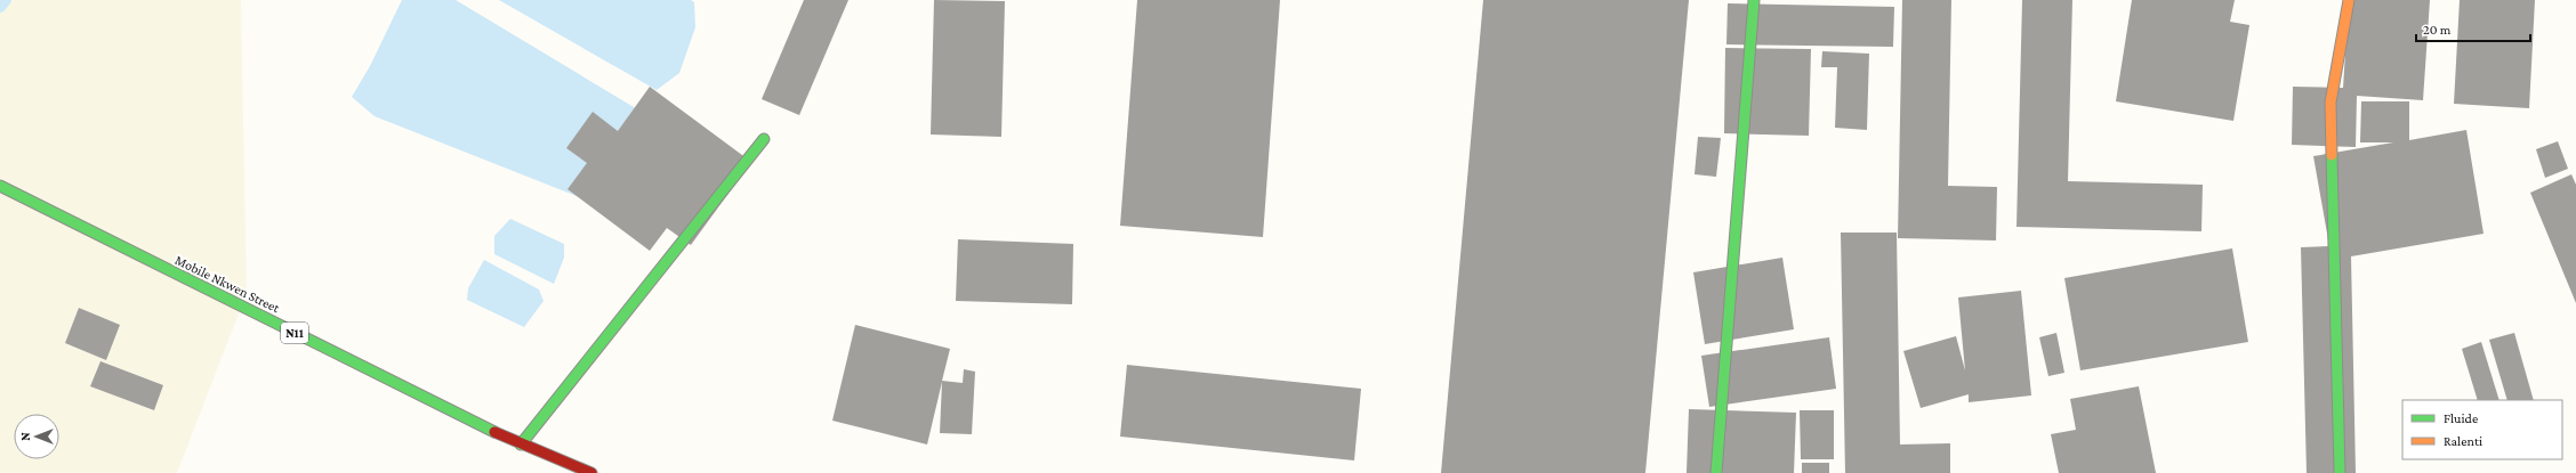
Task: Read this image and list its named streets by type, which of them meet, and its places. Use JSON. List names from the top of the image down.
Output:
{
  "streets": {
    "main road": ["Mobile Nkwen Street", "N11"]
  },
  "legend": ["Fluide", "Ralenti"],
  "scale_bar": "20 m",
  "north": "left"
}
